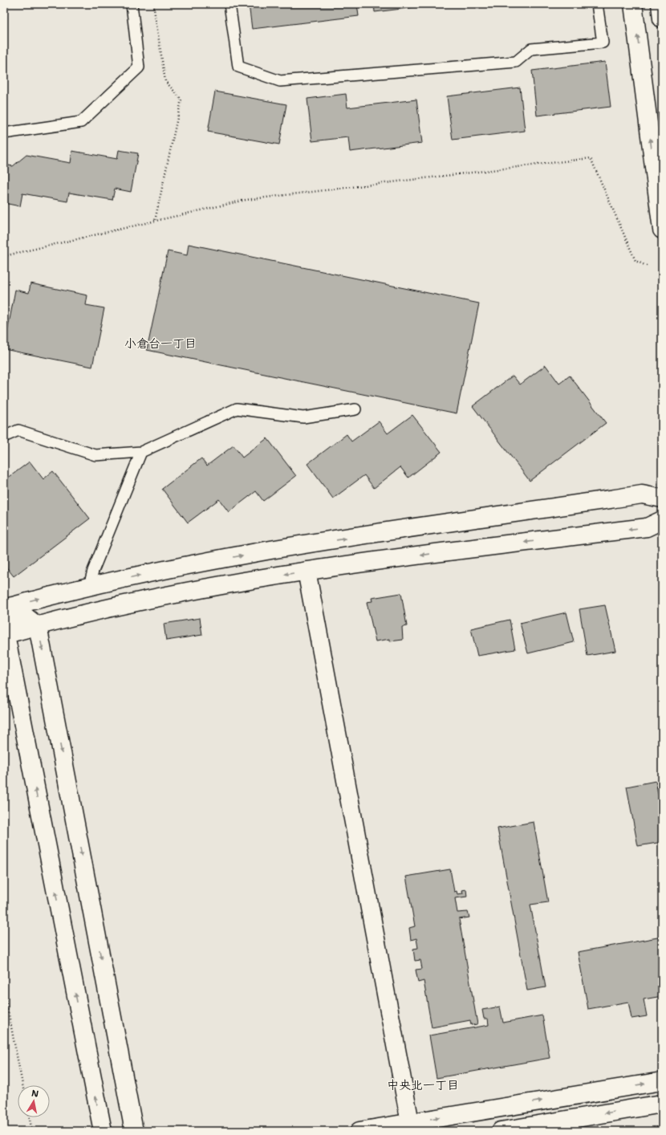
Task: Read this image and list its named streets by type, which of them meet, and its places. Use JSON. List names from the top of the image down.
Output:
{
  "districts": ["小倉台一丁目", "中央北一丁目"],
  "north": "top"
}
